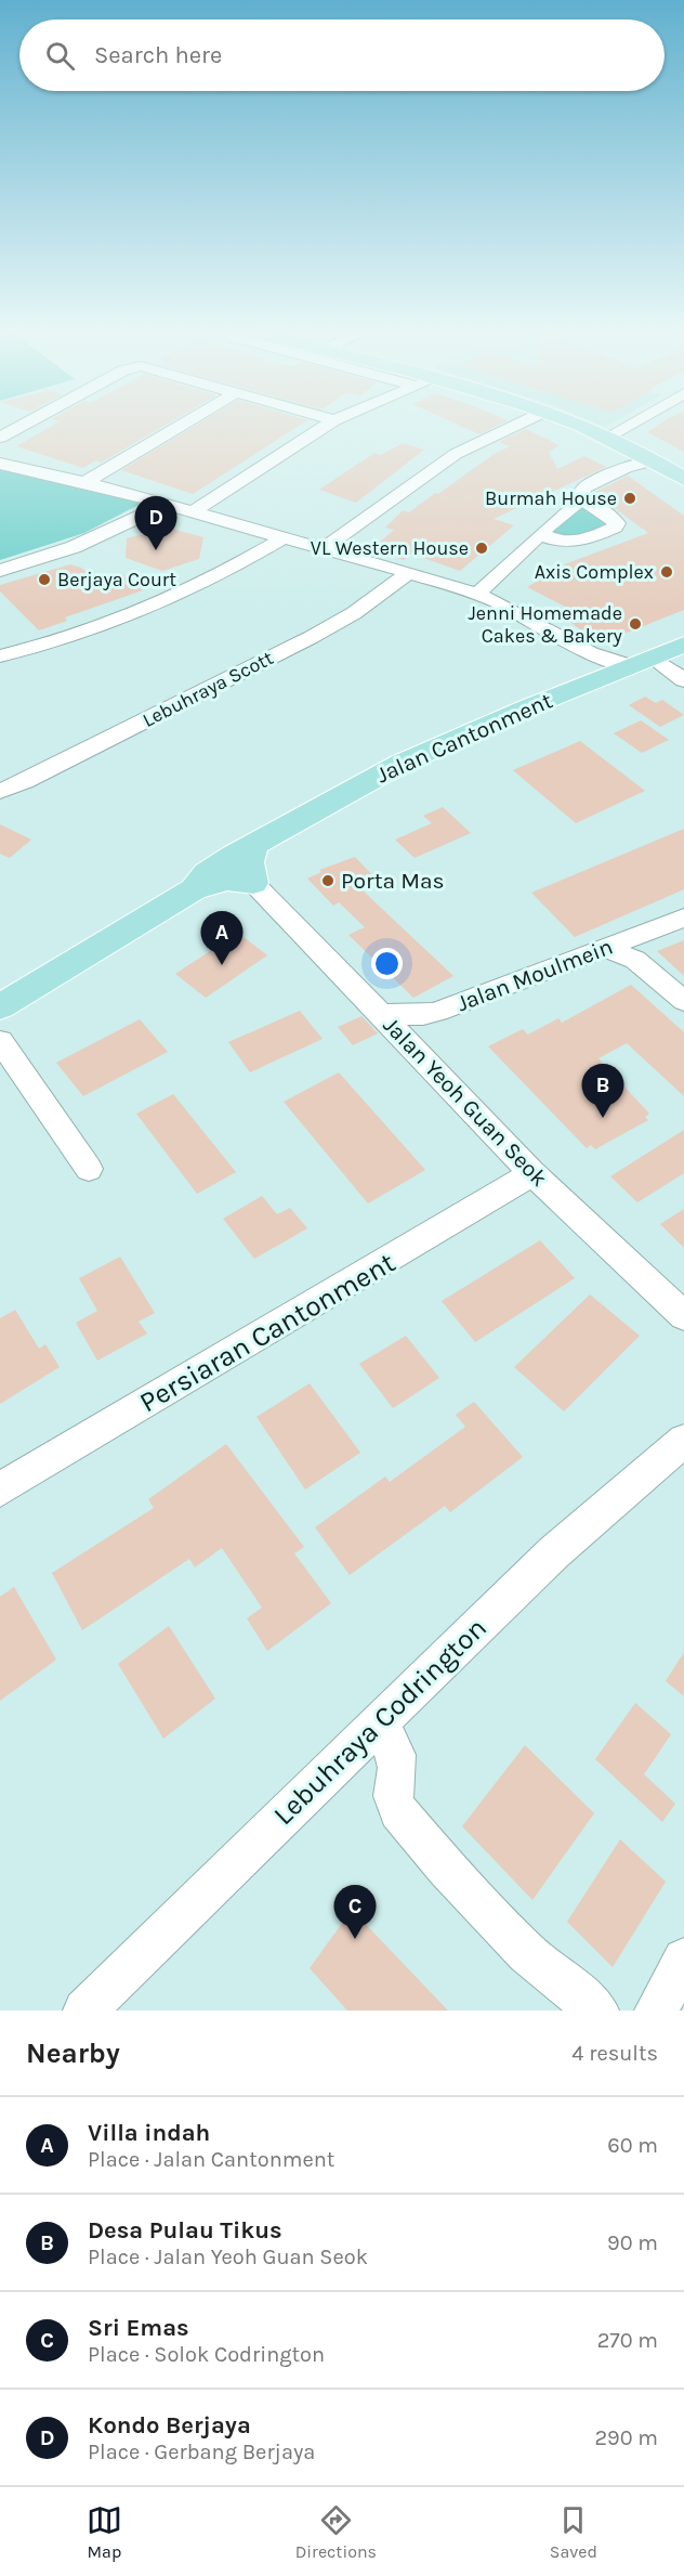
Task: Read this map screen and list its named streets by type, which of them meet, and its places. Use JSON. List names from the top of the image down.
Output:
{
  "streets": {
    "main road": ["Jalan Cantonment"],
    "street": [
      "Lebuhraya Scott",
      "Jalan Moulmein",
      "Jalan Yeoh Guan Seok",
      "Persiaran Cantonment",
      "Lebuhraya Codrington"
    ]
  },
  "crossings": [
    ["Jalan Cantonment", "Jalan Yeoh Guan Seok"],
    ["Jalan Moulmein", "Jalan Yeoh Guan Seok"],
    ["Jalan Yeoh Guan Seok", "Persiaran Cantonment"]
  ],
  "places": [
    "Burmah House",
    "VL Western House",
    "Axis Complex",
    "Berjaya Court",
    "Jenni Homemade Cakes & Bakery",
    "Porta Mas"
  ],
  "page": {
    "search": "Search here",
    "pins": [
      "D",
      "A",
      "B",
      "C"
    ],
    "heading": ["Nearby", "4 results"],
    "list": [
      {
        "mark": "A",
        "name": "Villa indah",
        "note": "Place · Jalan Cantonment",
        "value": "60 m"
      },
      {
        "mark": "B",
        "name": "Desa Pulau Tikus",
        "note": "Place · Jalan Yeoh Guan Seok",
        "value": "90 m"
      },
      {
        "mark": "C",
        "name": "Sri Emas",
        "note": "Place · Solok Codrington",
        "value": "270 m"
      },
      {
        "mark": "D",
        "name": "Kondo Berjaya",
        "note": "Place · Gerbang Berjaya",
        "value": "290 m"
      }
    ],
    "nav": ["Map", "Directions", "Saved"]
  }
}
